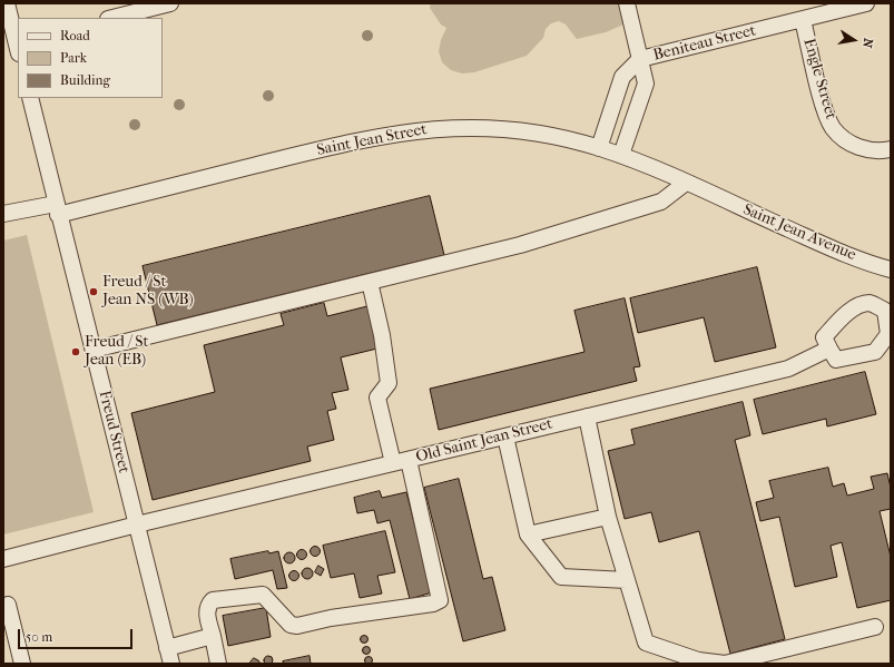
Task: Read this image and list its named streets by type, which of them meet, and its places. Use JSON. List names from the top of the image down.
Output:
{
  "streets": {
    "street": [
      "Beniteau Street",
      "Engle Street",
      "Saint Jean Street",
      "Saint Jean Avenue",
      "Freud Street",
      "Old Saint Jean Street"
    ]
  },
  "crossings": [
    ["Beniteau Street", "Engle Street"],
    ["Beniteau Street", "Saint Jean Street"],
    ["Saint Jean Street", "Saint Jean Avenue"],
    ["Saint Jean Street", "Freud Street"],
    ["Freud Street", "Old Saint Jean Street"]
  ],
  "places": ["Freud / St Jean NS (WB)", "Freud / St Jean (EB)"],
  "legend": ["Road", "Park", "Building"],
  "scale_bar": "50 m",
  "north": "right"
}
